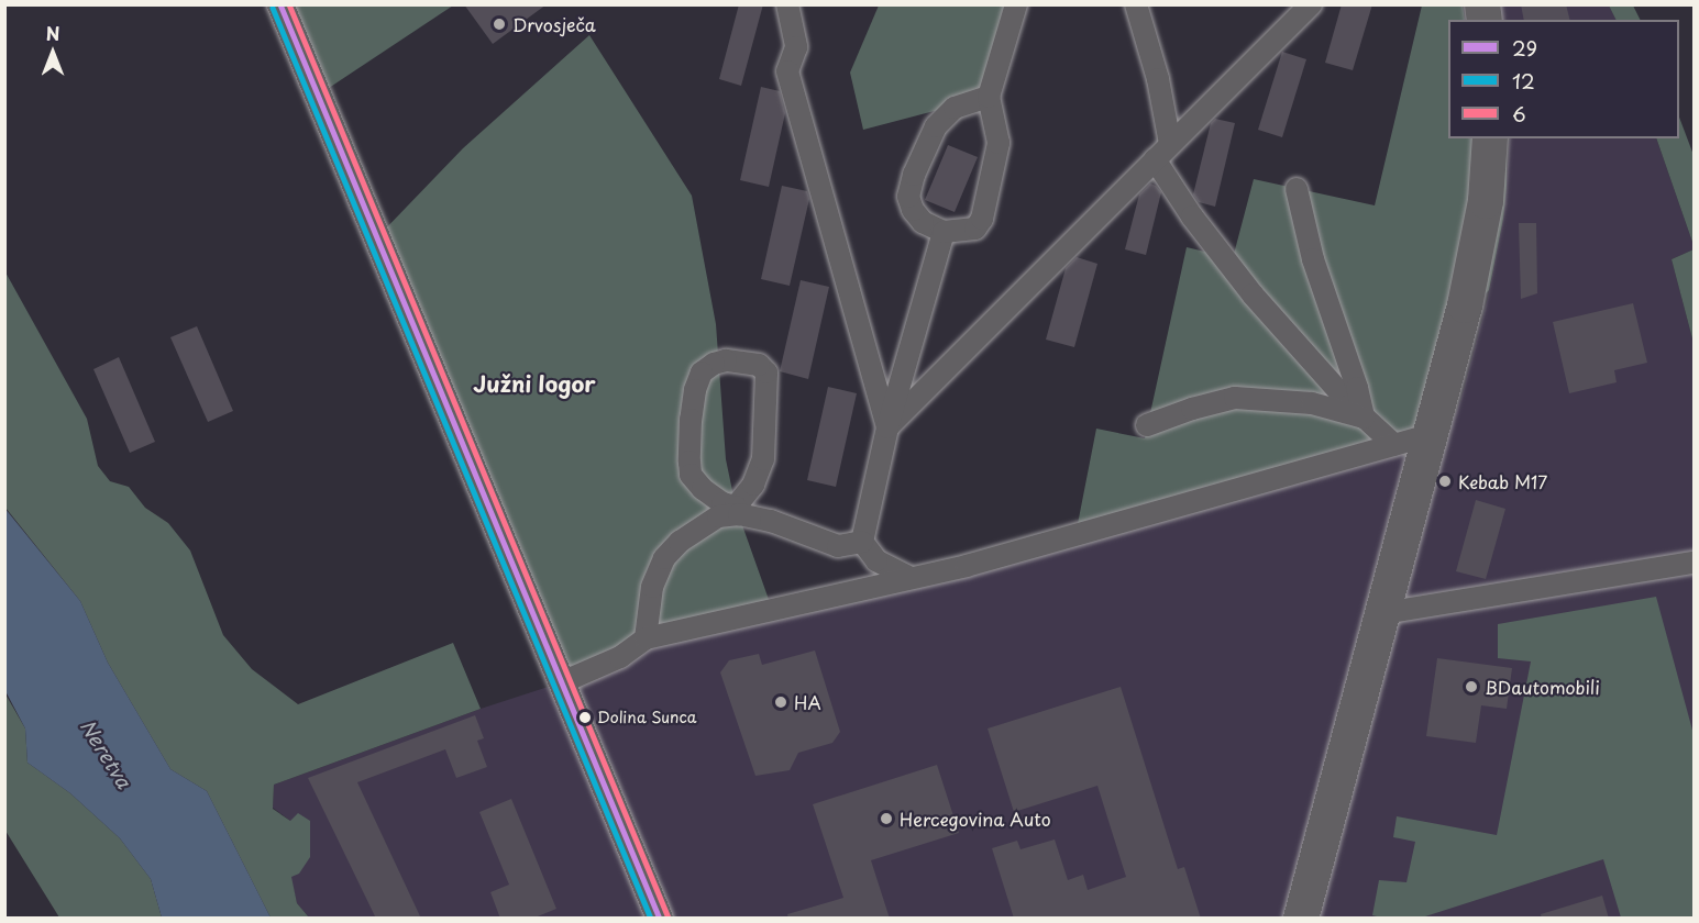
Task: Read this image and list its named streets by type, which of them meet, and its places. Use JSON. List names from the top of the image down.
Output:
{
  "districts": ["Južni logor"],
  "water": ["Neretva"],
  "places": [
    "Drvosječa",
    "Kebab M17",
    "BDautomobili",
    "HA",
    "Dolina Sunca",
    "Hercegovina Auto"
  ],
  "lines": ["transit line 29", "transit line 6", "transit line 12"],
  "legend": ["29", "12", "6"],
  "north": "top"
}
